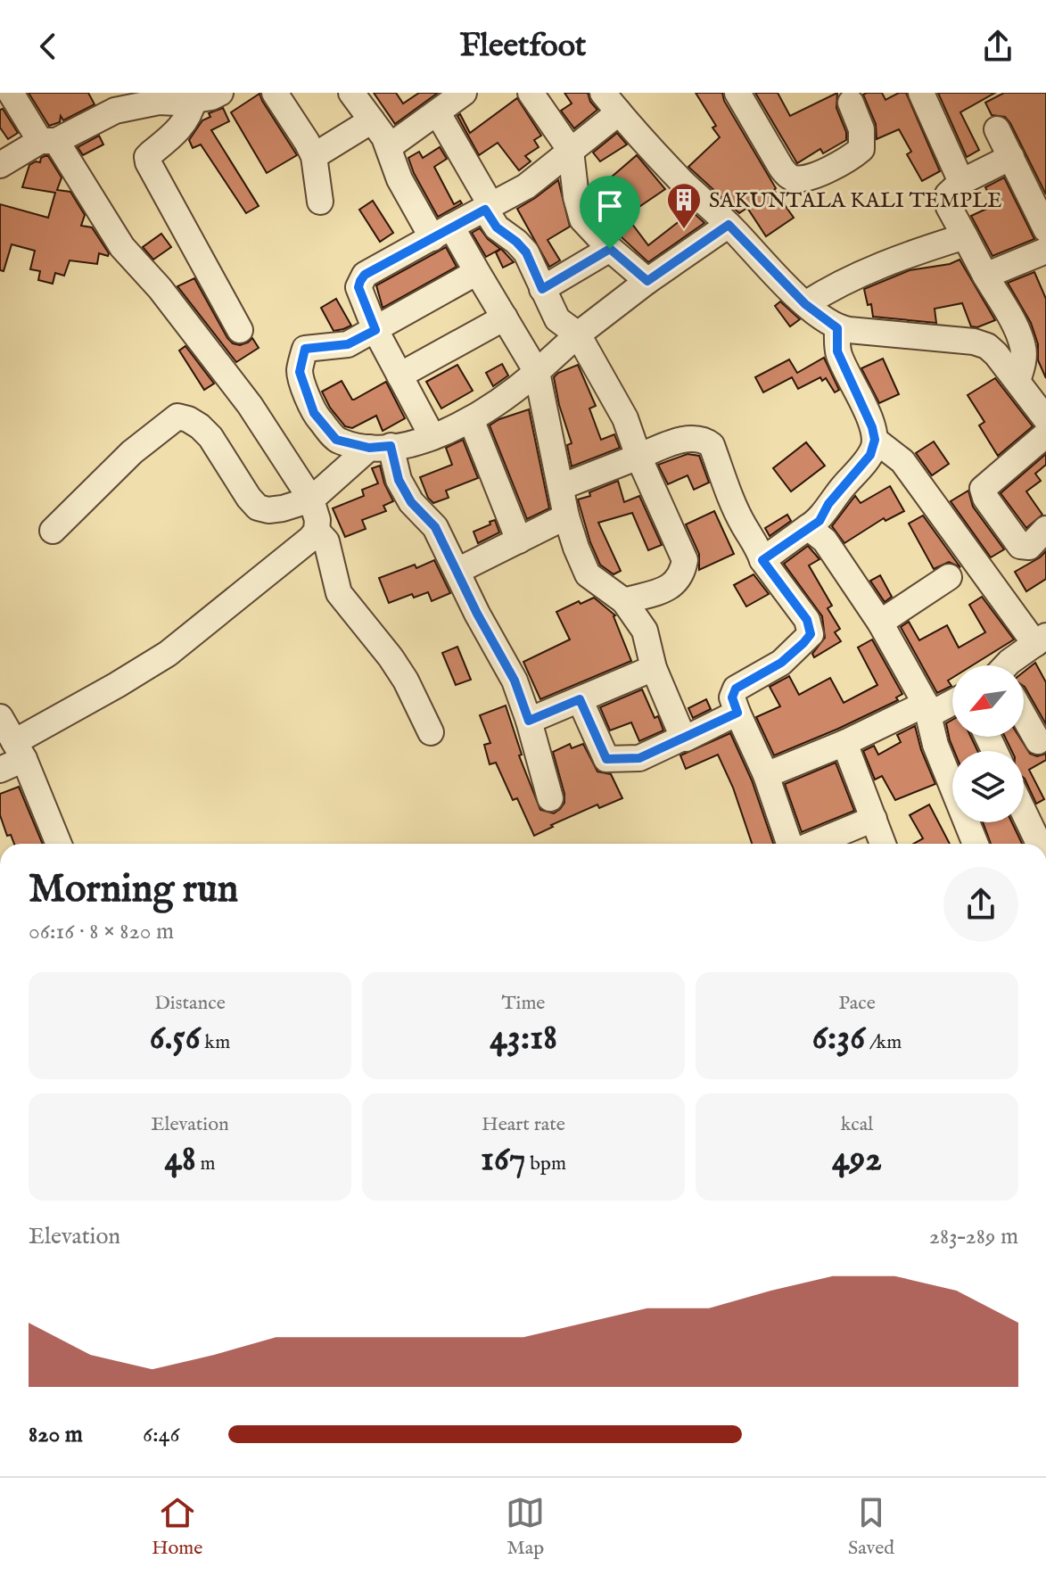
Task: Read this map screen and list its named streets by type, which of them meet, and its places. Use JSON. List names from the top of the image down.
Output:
{
  "places": {
    "building": ["SAKUNTALA KALI TEMPLE"]
  },
  "north": "bottom left",
  "page": {
    "header": "Fleetfoot",
    "heading": ["Morning run", "06:16 · 8 × 820 m"],
    "stats": [
      ["Distance", "6.56 km"],
      ["Time", "43:18"],
      ["Pace", "6:36 /km"],
      ["Elevation", "48 m"],
      ["Heart rate", "167 bpm"],
      ["kcal", "492"]
    ],
    "chart": ["Elevation", "283–289 m"],
    "list": [
      {
        "name": "820 m",
        "note": "6:46"
      }
    ],
    "tabs": ["Home", "Map", "Saved"]
  }
}
